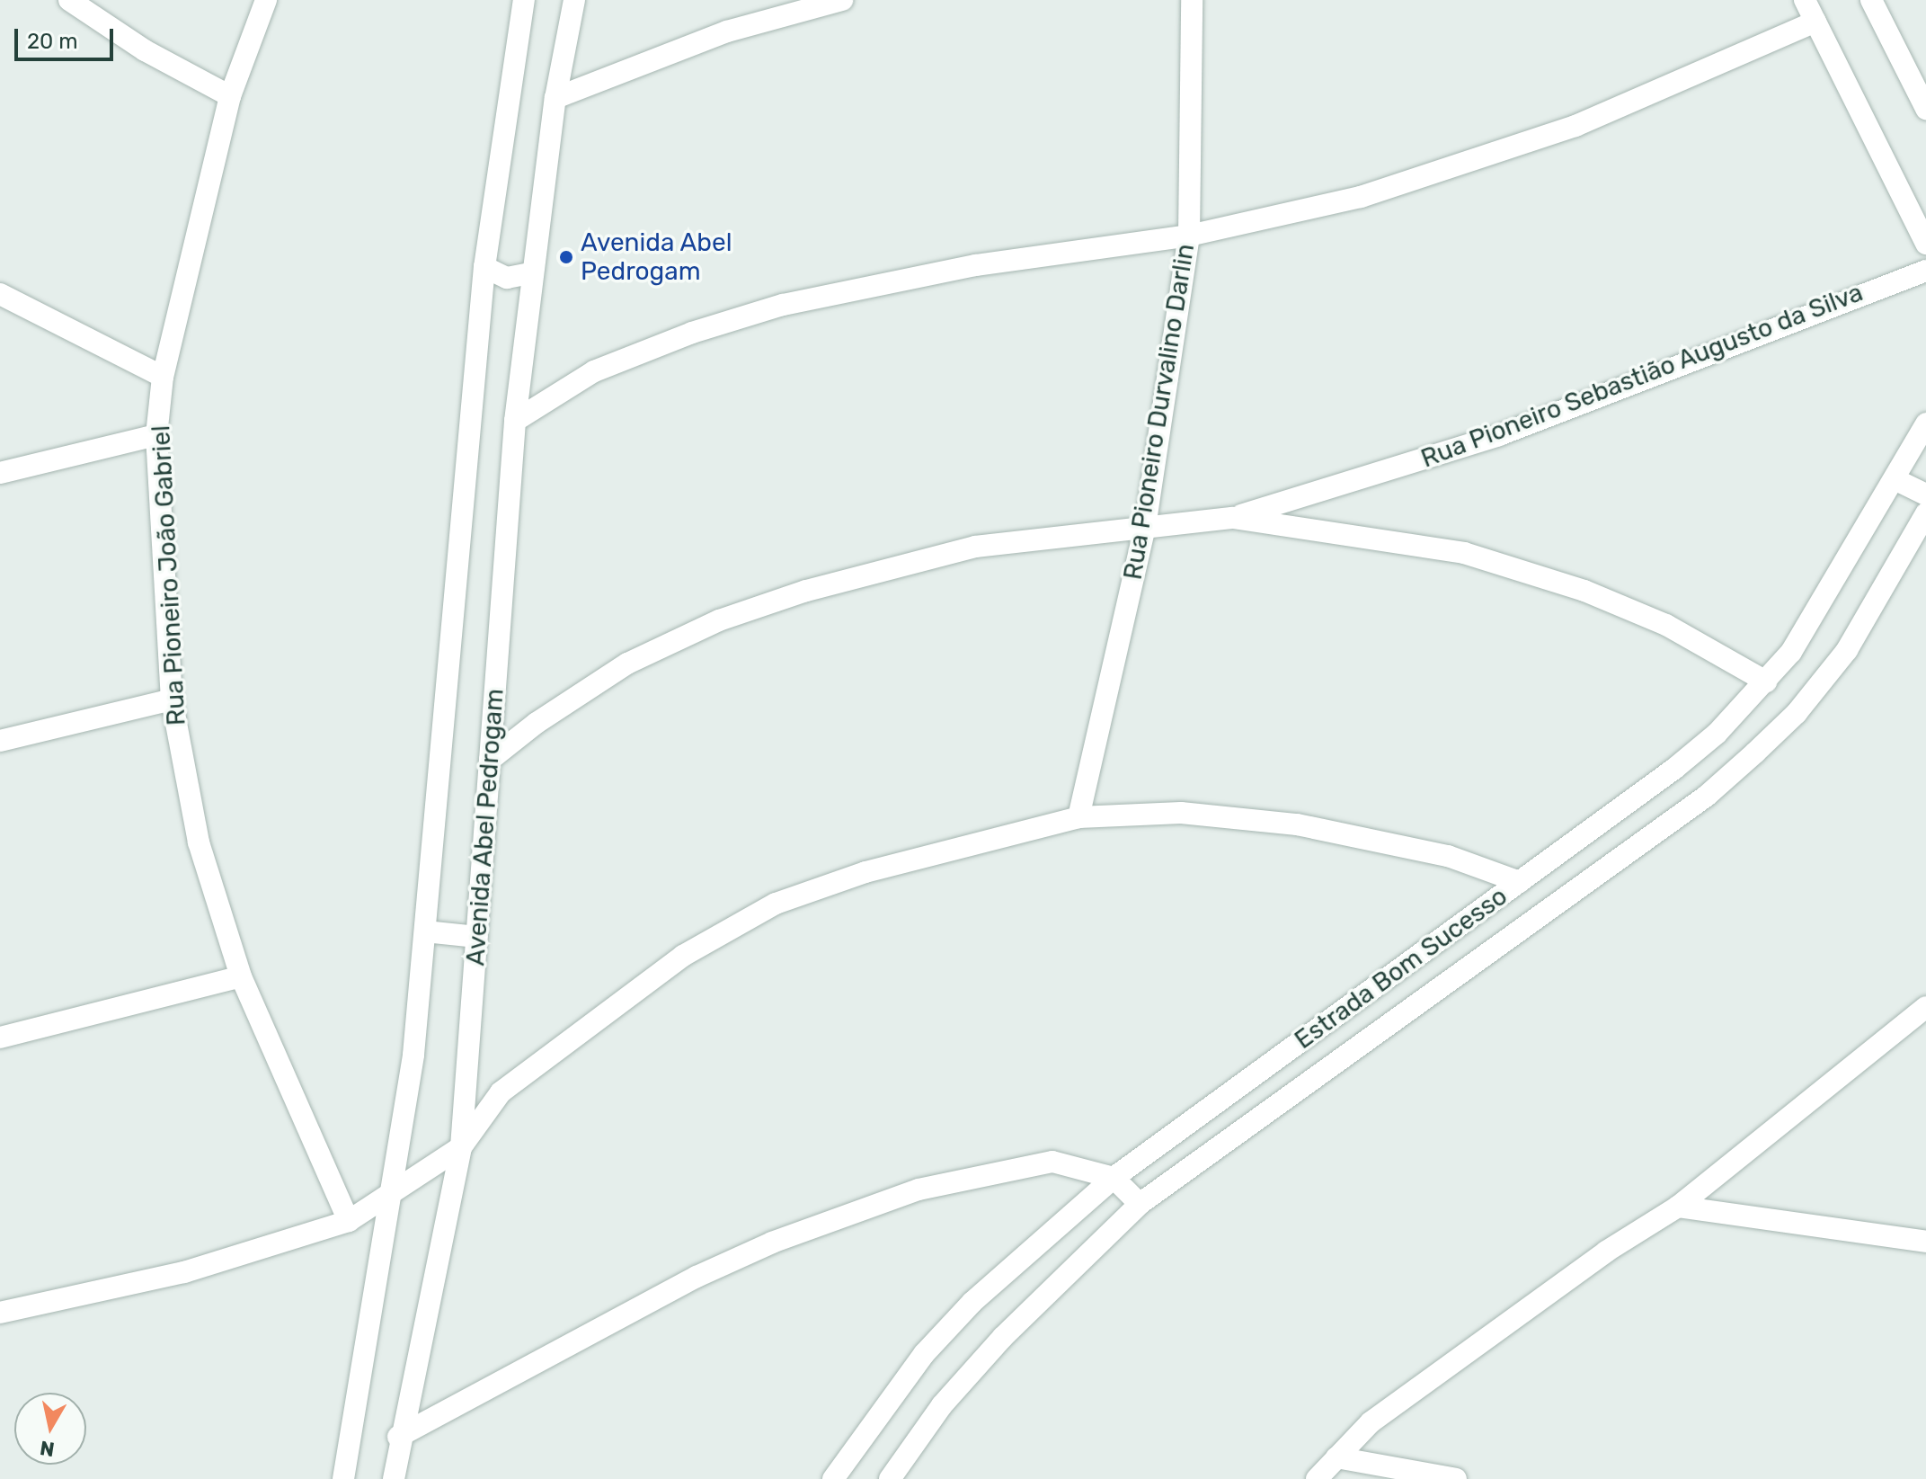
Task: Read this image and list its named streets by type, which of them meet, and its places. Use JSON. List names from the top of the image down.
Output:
{
  "streets": {
    "street": [
      "Rua Pioneiro Sebastião Augusto da Silva",
      "Rua Pioneiro Durvalino Darlin",
      "Rua Pioneiro João Gabriel",
      "Avenida Abel Pedrogam",
      "Estrada Bom Sucesso"
    ]
  },
  "places": ["Avenida Abel Pedrogam"],
  "scale_bar": "20 m",
  "north": "bottom"
}
